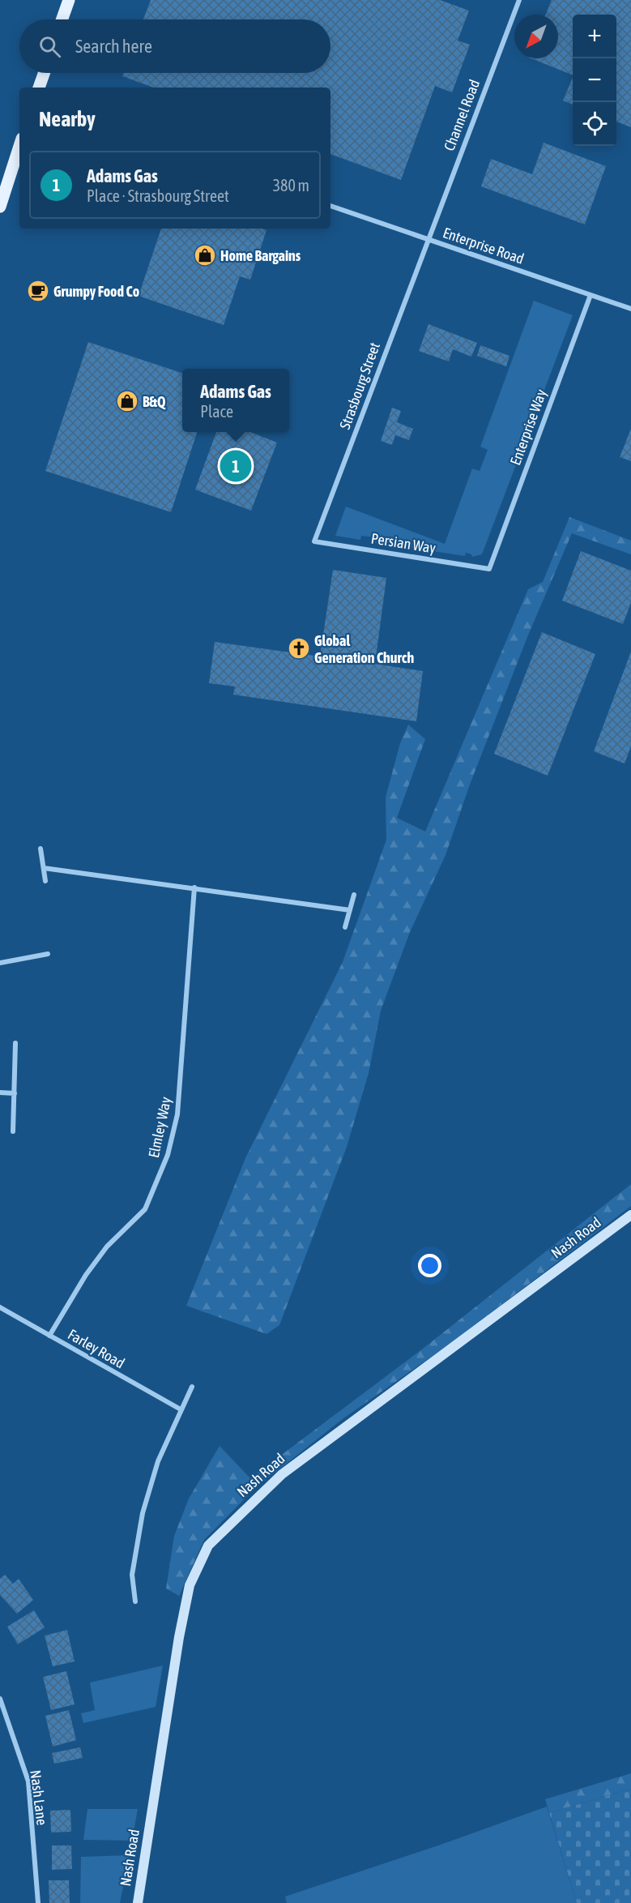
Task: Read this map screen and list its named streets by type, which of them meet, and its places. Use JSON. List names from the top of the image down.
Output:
{
  "streets": {
    "street": [
      "Channel Road",
      "Enterprise Road",
      "Strasbourg Street",
      "Enterprise Way",
      "Persian Way",
      "Elmley Way",
      "Nash Road",
      "Farley Road",
      "Nash Lane"
    ]
  },
  "crossings": [
    ["Channel Road", "Enterprise Road"],
    ["Channel Road", "Strasbourg Street"],
    ["Enterprise Road", "Strasbourg Street"],
    ["Enterprise Road", "Enterprise Way"],
    ["Strasbourg Street", "Persian Way"],
    ["Enterprise Way", "Persian Way"],
    ["Elmley Way", "Farley Road"]
  ],
  "places": {
    "shop": ["Home Bargains", "B&Q"],
    "cafe": ["Grumpy Food Co"],
    "church": ["Global Generation Church"]
  },
  "north": "bottom left",
  "page": {
    "map_buttons": ["+", "−"],
    "search": "Search here",
    "heading": "Nearby",
    "list": [
      {
        "mark": "1",
        "name": "Adams Gas",
        "note": "Place · Strasbourg Street",
        "value": "380 m"
      }
    ],
    "popup": ["Adams Gas", "Place"],
    "pins": "1"
  }
}
